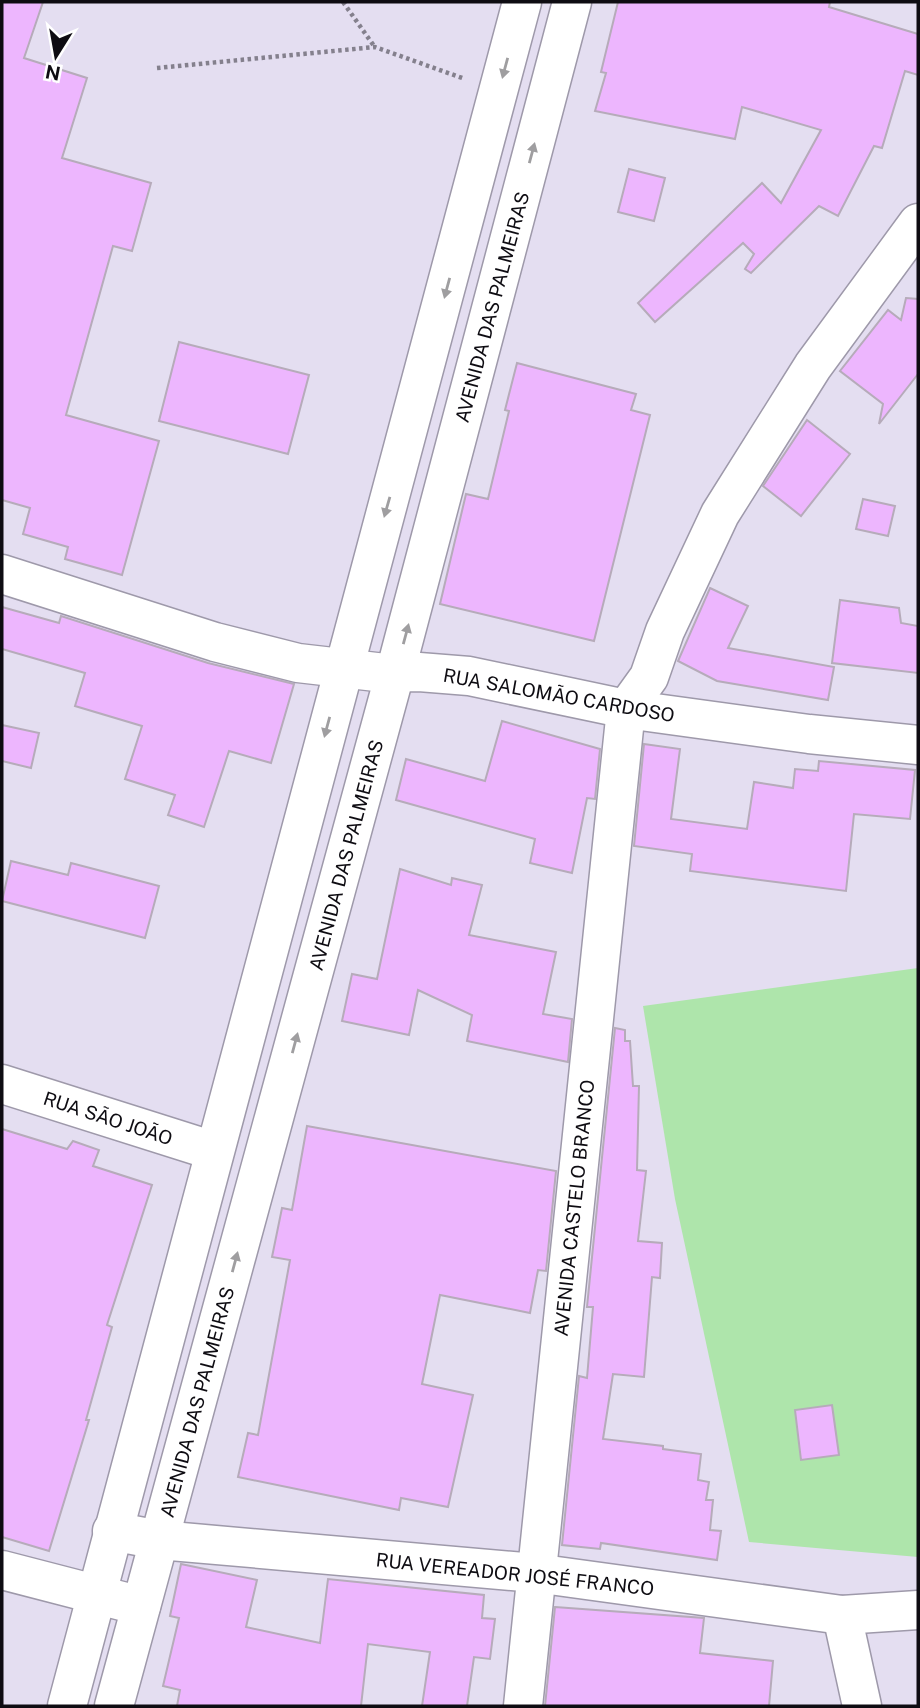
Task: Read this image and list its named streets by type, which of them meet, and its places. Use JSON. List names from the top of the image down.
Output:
{
  "streets": {
    "street": [
      "AVENIDA DAS PALMEIRAS",
      "RUA SALOMÃO CARDOSO",
      "RUA SÃO JOÃO",
      "AVENIDA CASTELO BRANCO",
      "RUA VEREADOR JOSÉ FRANCO"
    ]
  },
  "crossings": [
    ["AVENIDA DAS PALMEIRAS", "RUA SALOMÃO CARDOSO"],
    ["AVENIDA DAS PALMEIRAS", "RUA VEREADOR JOSÉ FRANCO"],
    ["RUA SALOMÃO CARDOSO", "AVENIDA CASTELO BRANCO"],
    ["AVENIDA CASTELO BRANCO", "RUA VEREADOR JOSÉ FRANCO"]
  ],
  "north": "bottom"
}
